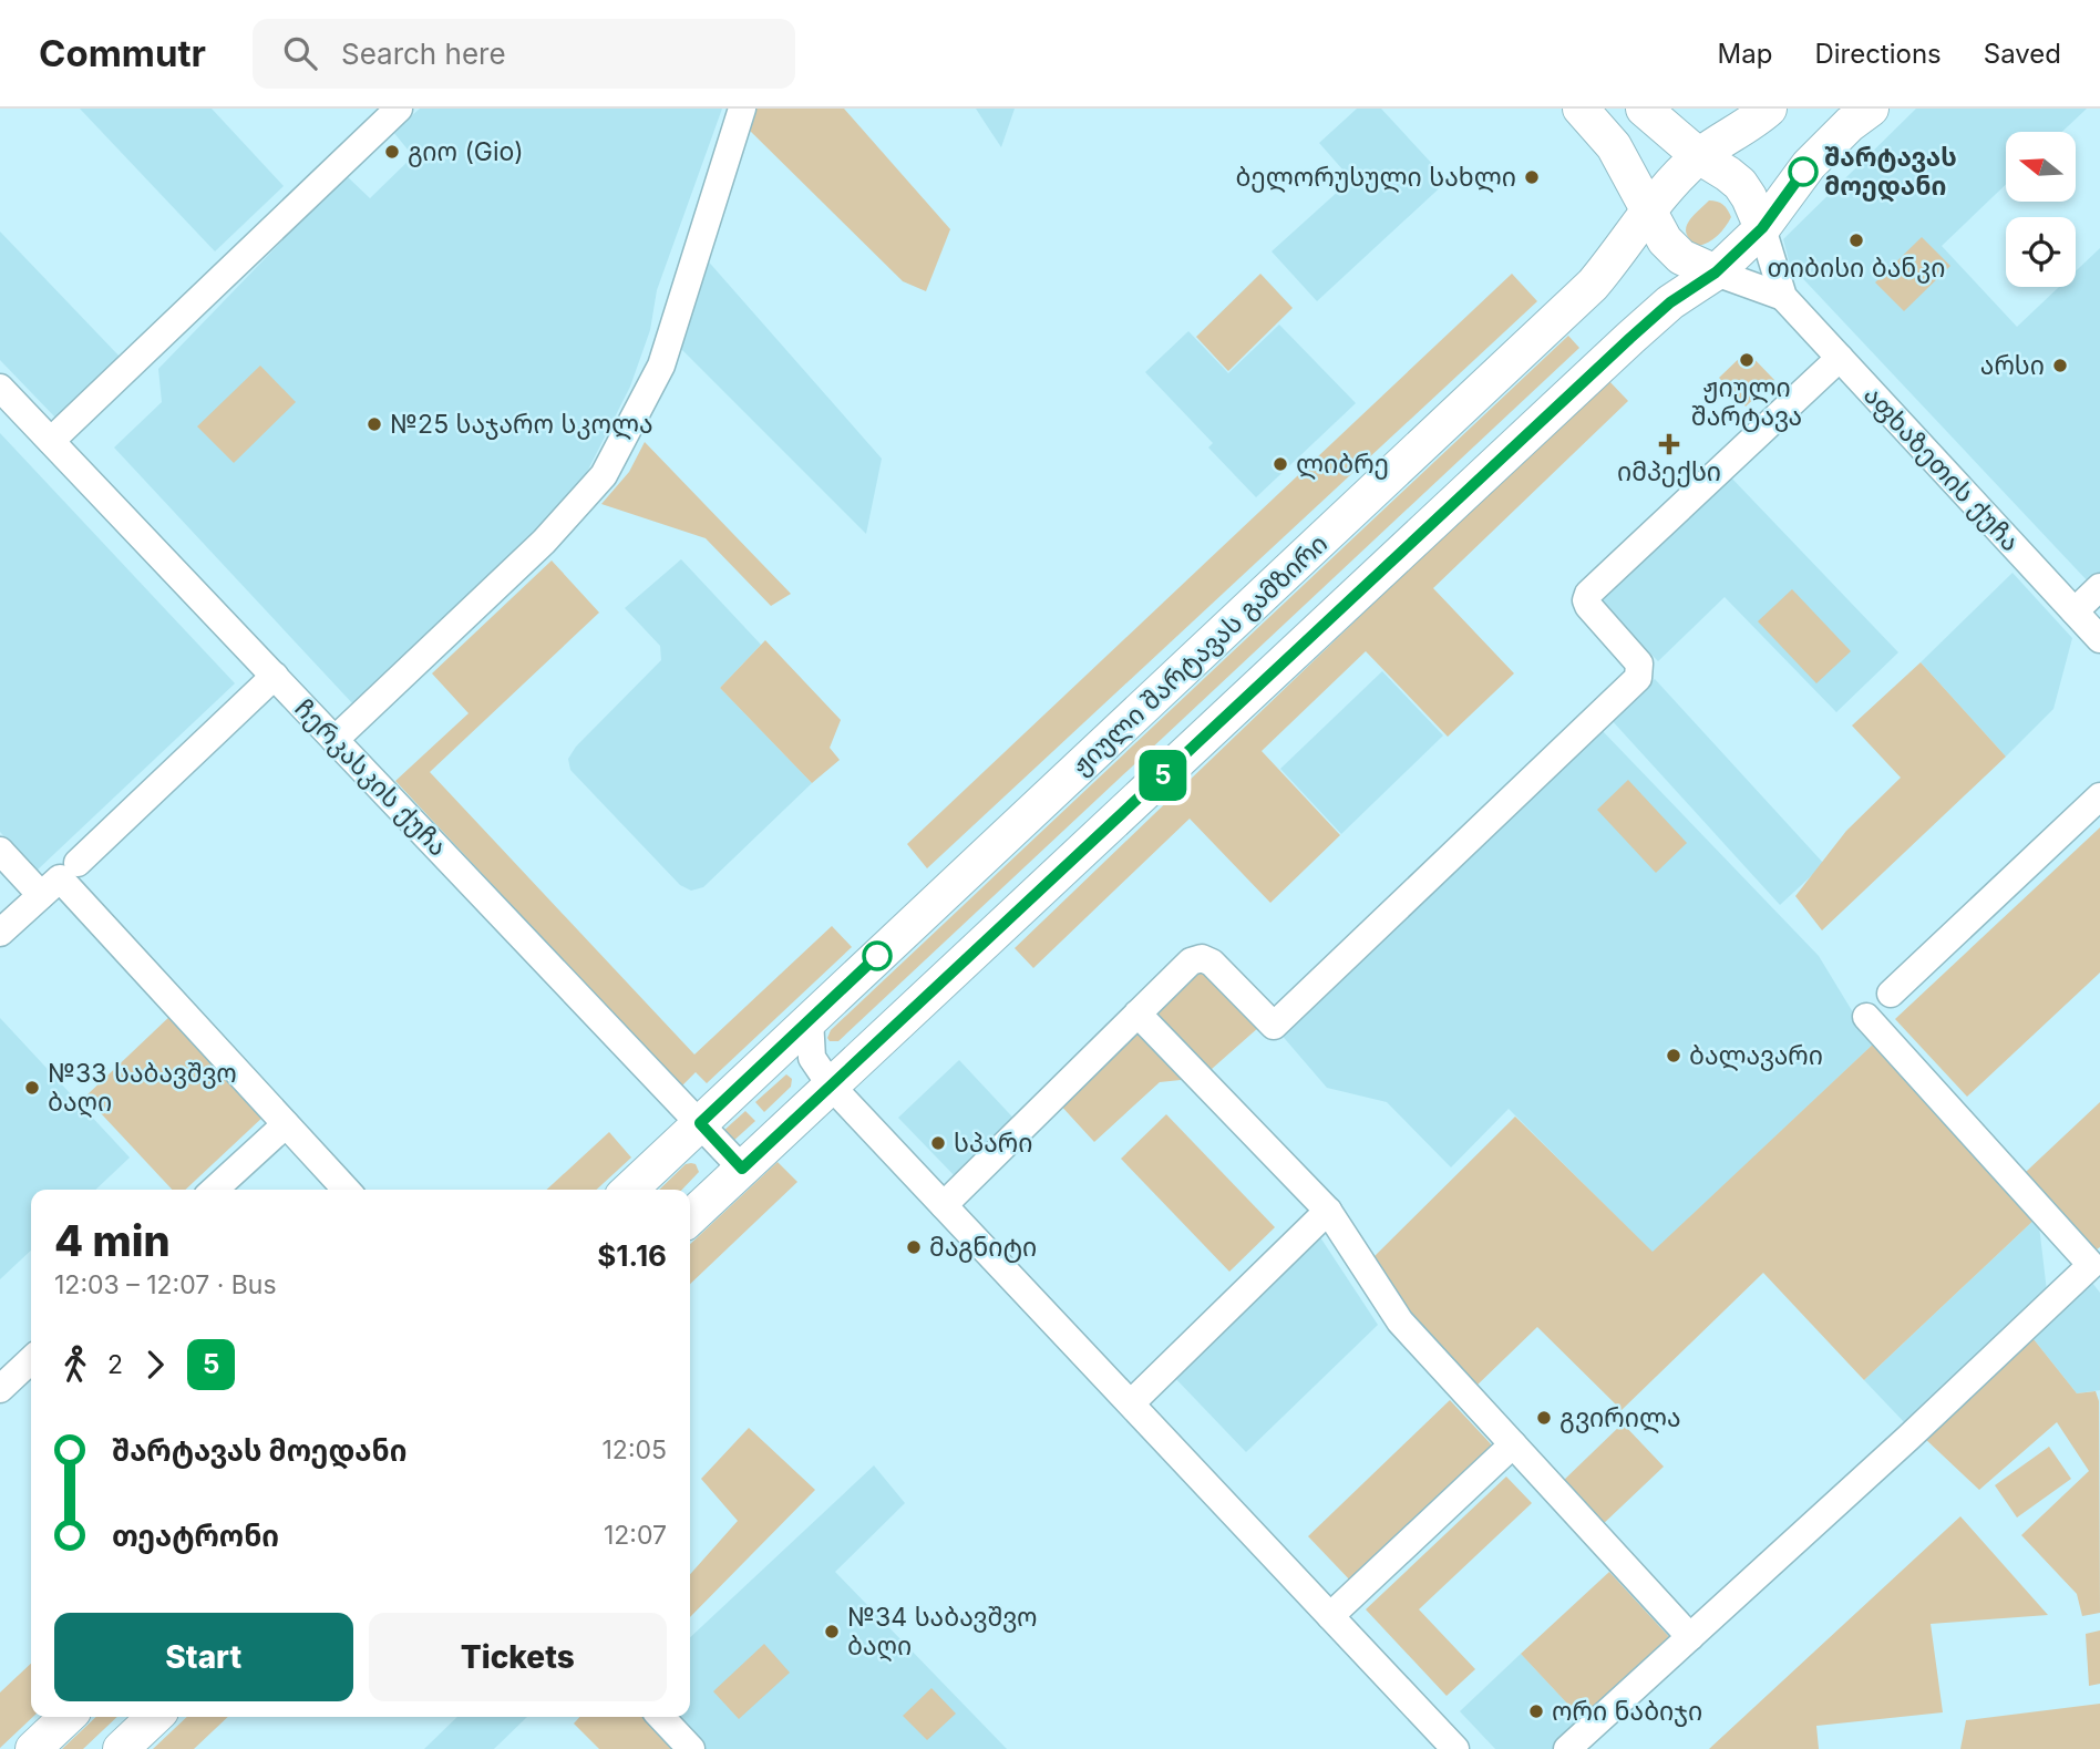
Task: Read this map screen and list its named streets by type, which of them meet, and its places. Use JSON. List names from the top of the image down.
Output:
{
  "streets": {
    "main road": ["ჟიული შარტავას გამზირი"],
    "street": ["აფხაზეთის ქუჩა", "ჩერკასკის ქუჩა"]
  },
  "crossings": [
    ["აფხაზეთის ქუჩა", "ჟიული შარტავას გამზირი"],
    ["ჟიული შარტავას გამზირი", "ჩერკასკის ქუჩა"]
  ],
  "places": {
    "other": [
      "გიო (Gio)",
      "შარტავას მოედანი",
      "ბელორუსული სახლი",
      "თიბისი ბანკი",
      "ჟიული შარტავა",
      "არსი",
      "№25 საჯარო სკოლა",
      "ლიბრე",
      "ბალავარი",
      "№33 საბავშვო ბაღი",
      "სპარი",
      "მაგნიტი",
      "გვირილა",
      "№34 საბავშვო ბაღი",
      "ორი ნაბიჯი"
    ],
    "health": ["იმპექსი"]
  },
  "lines": ["bus line 5"],
  "north": "left",
  "page": {
    "header": "Commutr",
    "search": "Search here",
    "nav": ["Map", "Directions", "Saved"],
    "on_map": "5",
    "heading": ["4 min", "12:03 – 12:07 · Bus", "$1.16"],
    "legs": ["2", "5"],
    "list": [
      {
        "name": "შარტავას მოედანი",
        "value": "12:05"
      },
      {
        "name": "თეატრონი",
        "value": "12:07"
      }
    ],
    "buttons": ["Start", "Tickets"]
  }
}
